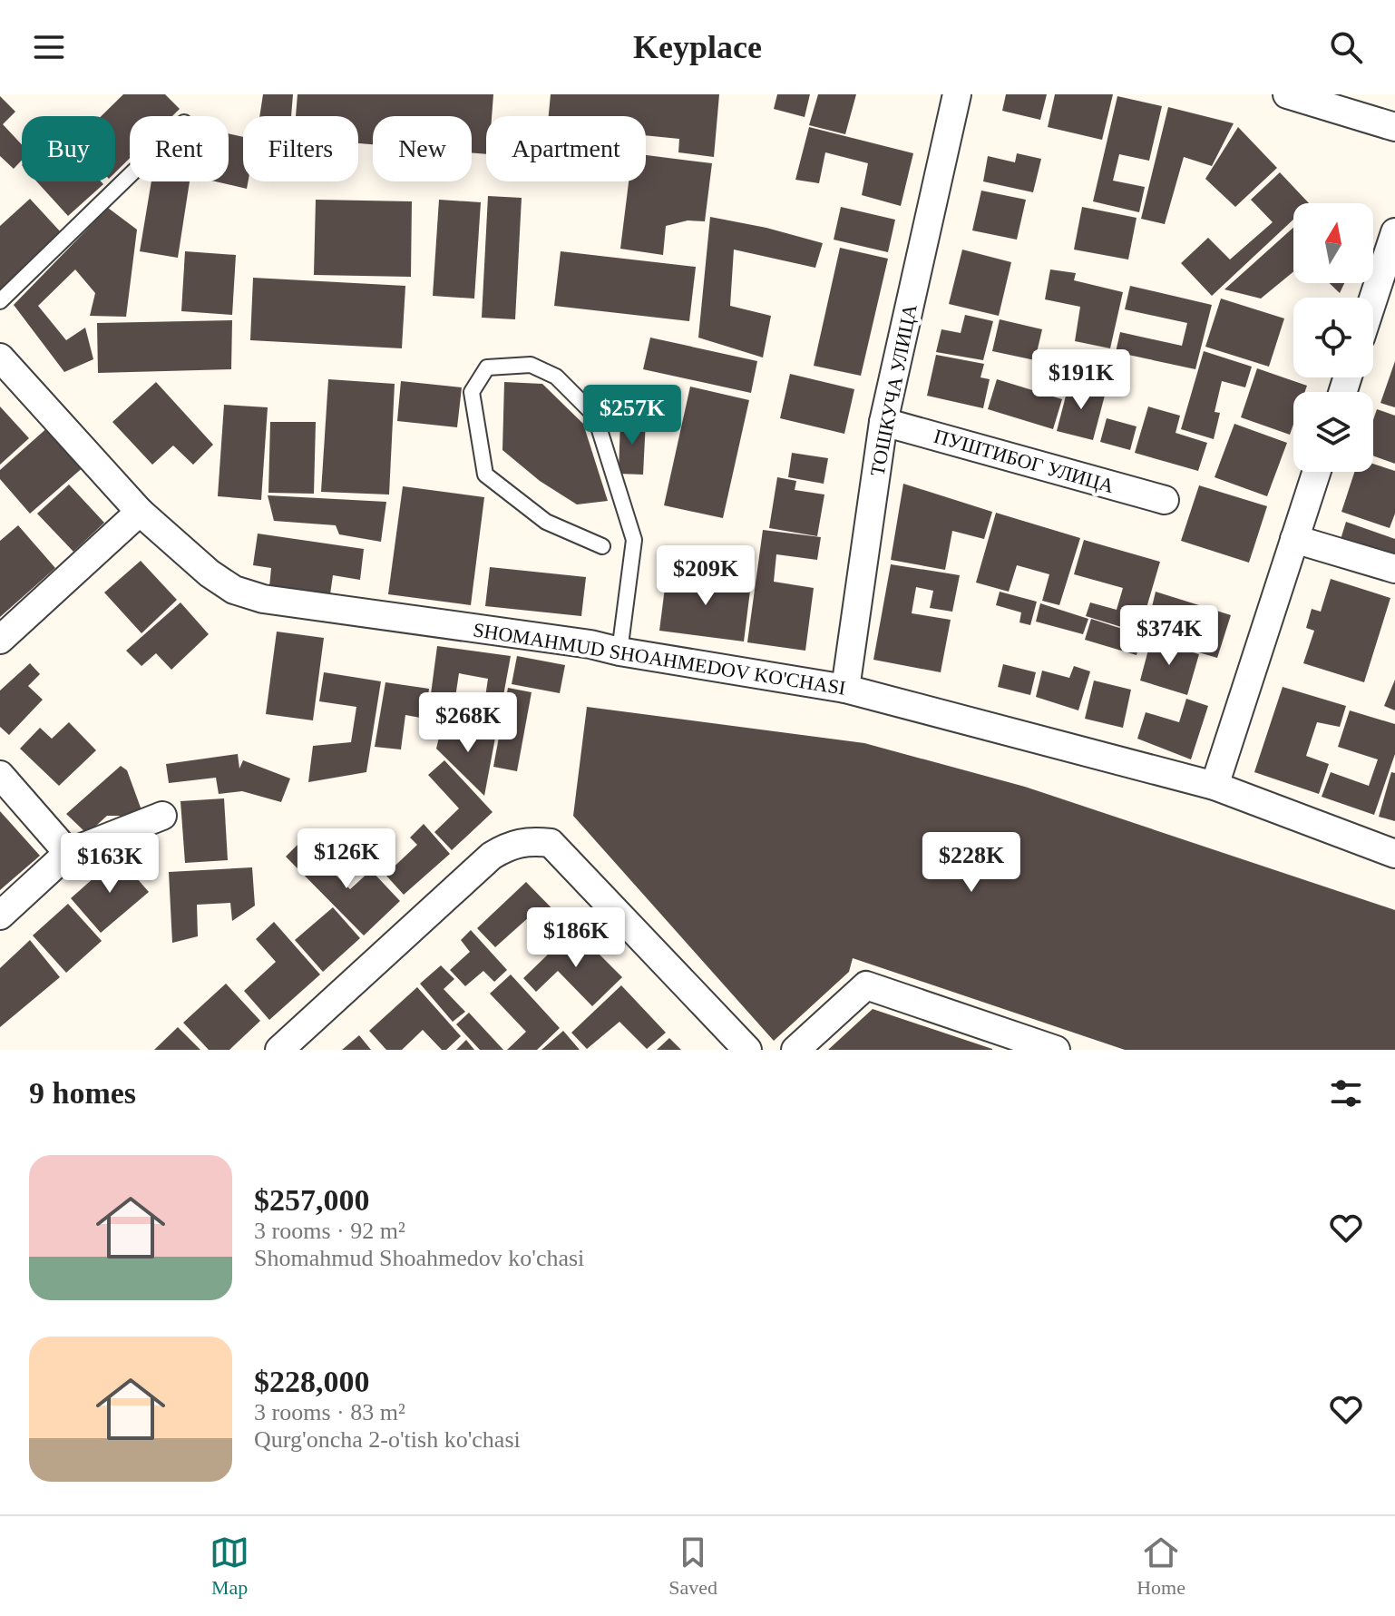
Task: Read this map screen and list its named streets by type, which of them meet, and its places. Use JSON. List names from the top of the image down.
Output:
{
  "streets": {
    "street": ["ТОШКУЧА УЛИЦА", "ПУШТИБОГ УЛИЦА", "SHOMAHMUD SHOAHMEDOV KO'CHASI"]
  },
  "crossings": [
    ["ТОШКУЧА УЛИЦА", "ПУШТИБОГ УЛИЦА"],
    ["ТОШКУЧА УЛИЦА", "SHOMAHMUD SHOAHMEDOV KO'CHASI"]
  ],
  "north": "top",
  "page": {
    "header": "Keyplace",
    "chip": [
      "Buy",
      "Rent",
      "Filters",
      "New",
      "Apartment"
    ],
    "price": [
      "$191K",
      "$257K",
      "$209K",
      "$374K",
      "$268K",
      "$126K",
      "$228K",
      "$163K",
      "$186K"
    ],
    "heading": "9 homes",
    "list": [
      {
        "name": "$257,000",
        "note": "3 rooms · 92 m² · Shomahmud Shoahmedov ko'chasi"
      },
      {
        "name": "$228,000",
        "note": "3 rooms · 83 m² · Qurg'oncha 2-o'tish ko'chasi"
      }
    ],
    "tabs": ["Map", "Saved", "Home"]
  }
}
